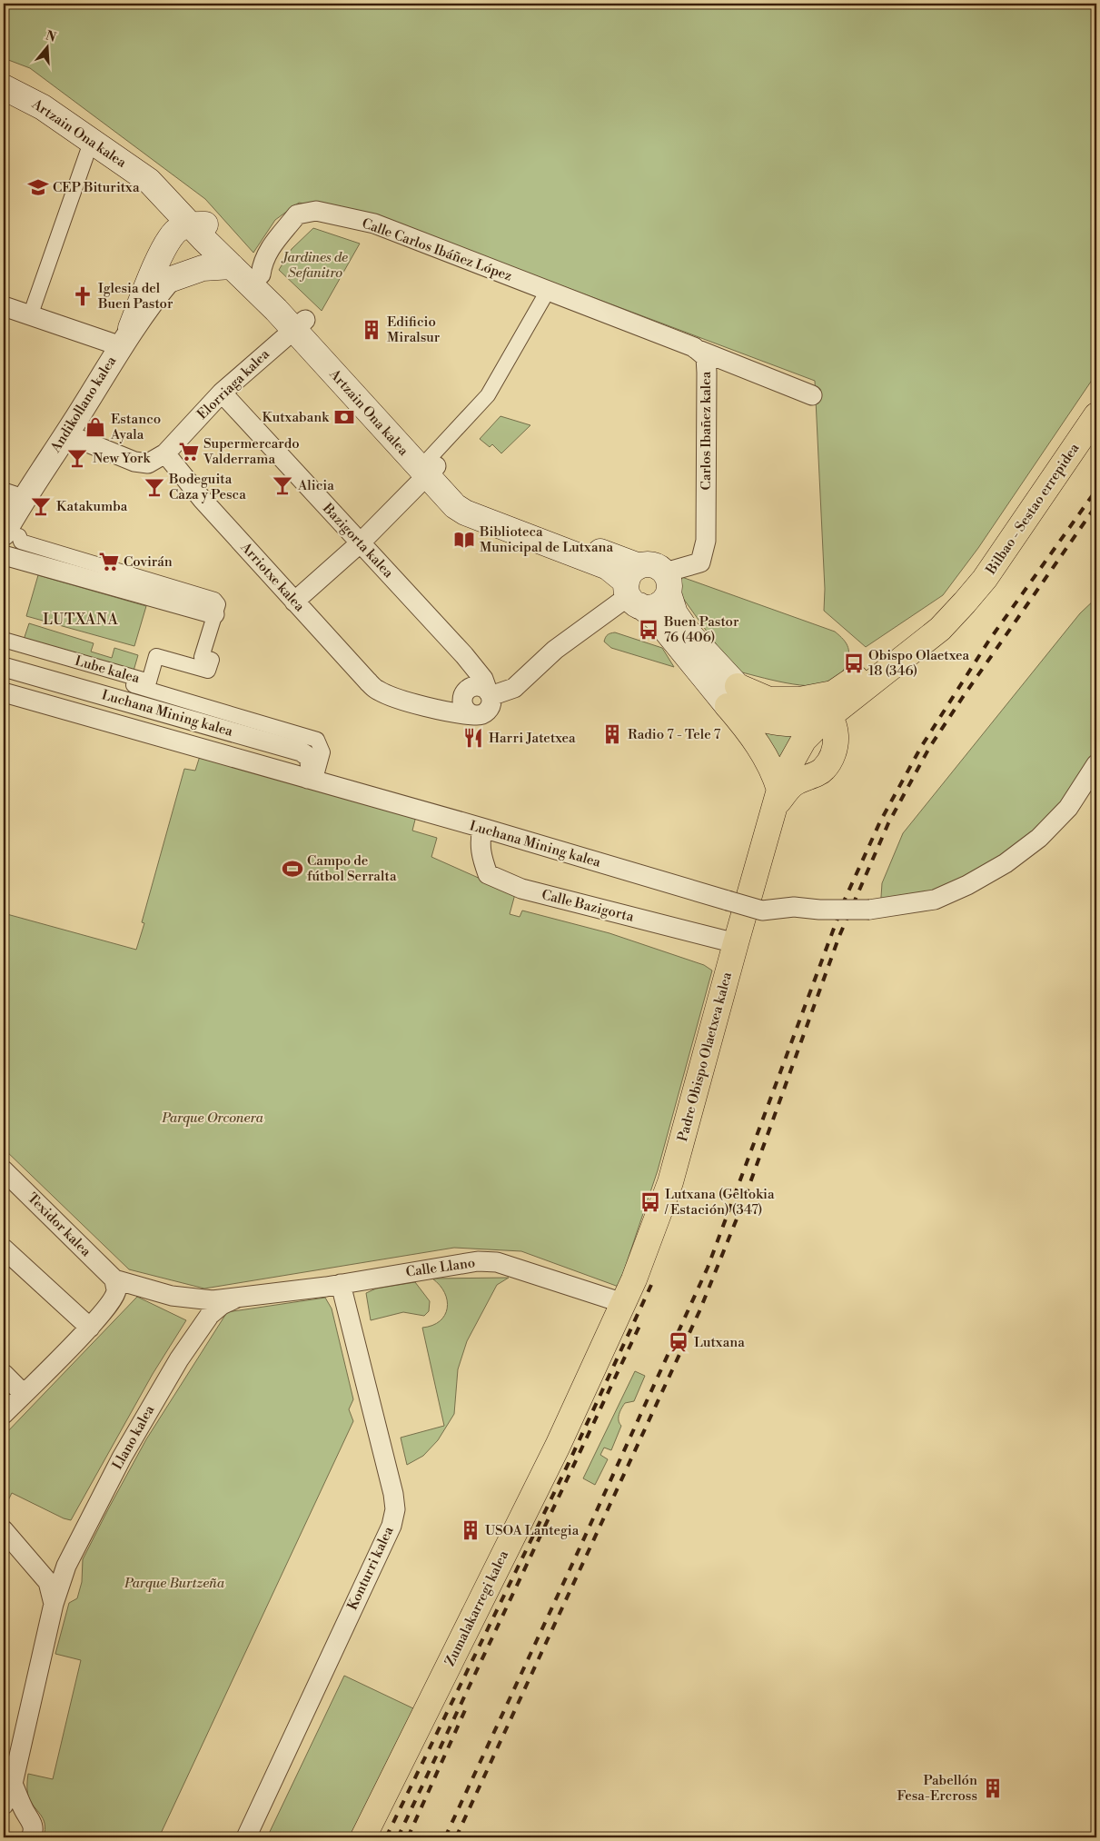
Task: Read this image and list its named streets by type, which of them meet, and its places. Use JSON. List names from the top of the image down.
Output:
{
  "streets": {
    "main road": [
      "Artzain Ona kalea",
      "Bilbao - Sestao errepidea",
      "Padre Obispo Olaetxea kalea",
      "Zumalakarregi kalea"
    ],
    "street": [
      "Calle Carlos Ibáñez López",
      "Elorriaga kalea",
      "Andikollano kalea",
      "Carlos Ibañez kalea",
      "Bazigorta kalea",
      "Arriotxe kalea",
      "Lube kalea",
      "Luchana Mining kalea",
      "Calle Bazigorta",
      "Texidor kalea",
      "Calle Llano",
      "Llano kalea",
      "Konturri kalea"
    ]
  },
  "crossings": [
    ["Artzain Ona kalea", "Calle Carlos Ibáñez López"],
    ["Artzain Ona kalea", "Elorriaga kalea"],
    ["Calle Carlos Ibáñez López", "Carlos Ibañez kalea"],
    ["Elorriaga kalea", "Bazigorta kalea"],
    ["Elorriaga kalea", "Arriotxe kalea"],
    ["Bazigorta kalea", "Arriotxe kalea"],
    ["Luchana Mining kalea", "Calle Bazigorta"],
    ["Calle Bazigorta", "Padre Obispo Olaetxea kalea"],
    ["Padre Obispo Olaetxea kalea", "Calle Llano"],
    ["Padre Obispo Olaetxea kalea", "Zumalakarregi kalea"],
    ["Calle Llano", "Llano kalea"],
    ["Calle Llano", "Konturri kalea"],
    ["Calle Llano", "Zumalakarregi kalea"]
  ],
  "districts": ["LUTXANA"],
  "parks": ["Jardines de Sefanitro", "Parque Orconera", "Parque Burtzeña"],
  "places": {
    "school or university": ["CEP Bituritxa"],
    "church": ["Iglesia del Buen Pastor"],
    "building": [
      "Edificio Miralsur",
      "Radio 7 - Tele 7",
      "USOA Lantegia",
      "Pabellón Fesa-Ercross"
    ],
    "bank": ["Kutxabank"],
    "shop": ["Estanco Ayala"],
    "supermarket": ["Supermercardo Valderrama", "Covirán"],
    "bar": [
      "New York",
      "Alicia",
      "Bodeguita Caza y Pesca",
      "Katakumba"
    ],
    "library": ["Biblioteca Municipal de Lutxana"],
    "bus stop": ["Buen Pastor 76 (406)", "Obispo Olaetxea 18 (346)", "Lutxana (Geltokia / Estación) (347)"],
    "restaurant": ["Harri Jatetxea"],
    "sports": ["Campo de fútbol Serralta"],
    "station": ["Lutxana"]
  },
  "north": "top"
}
